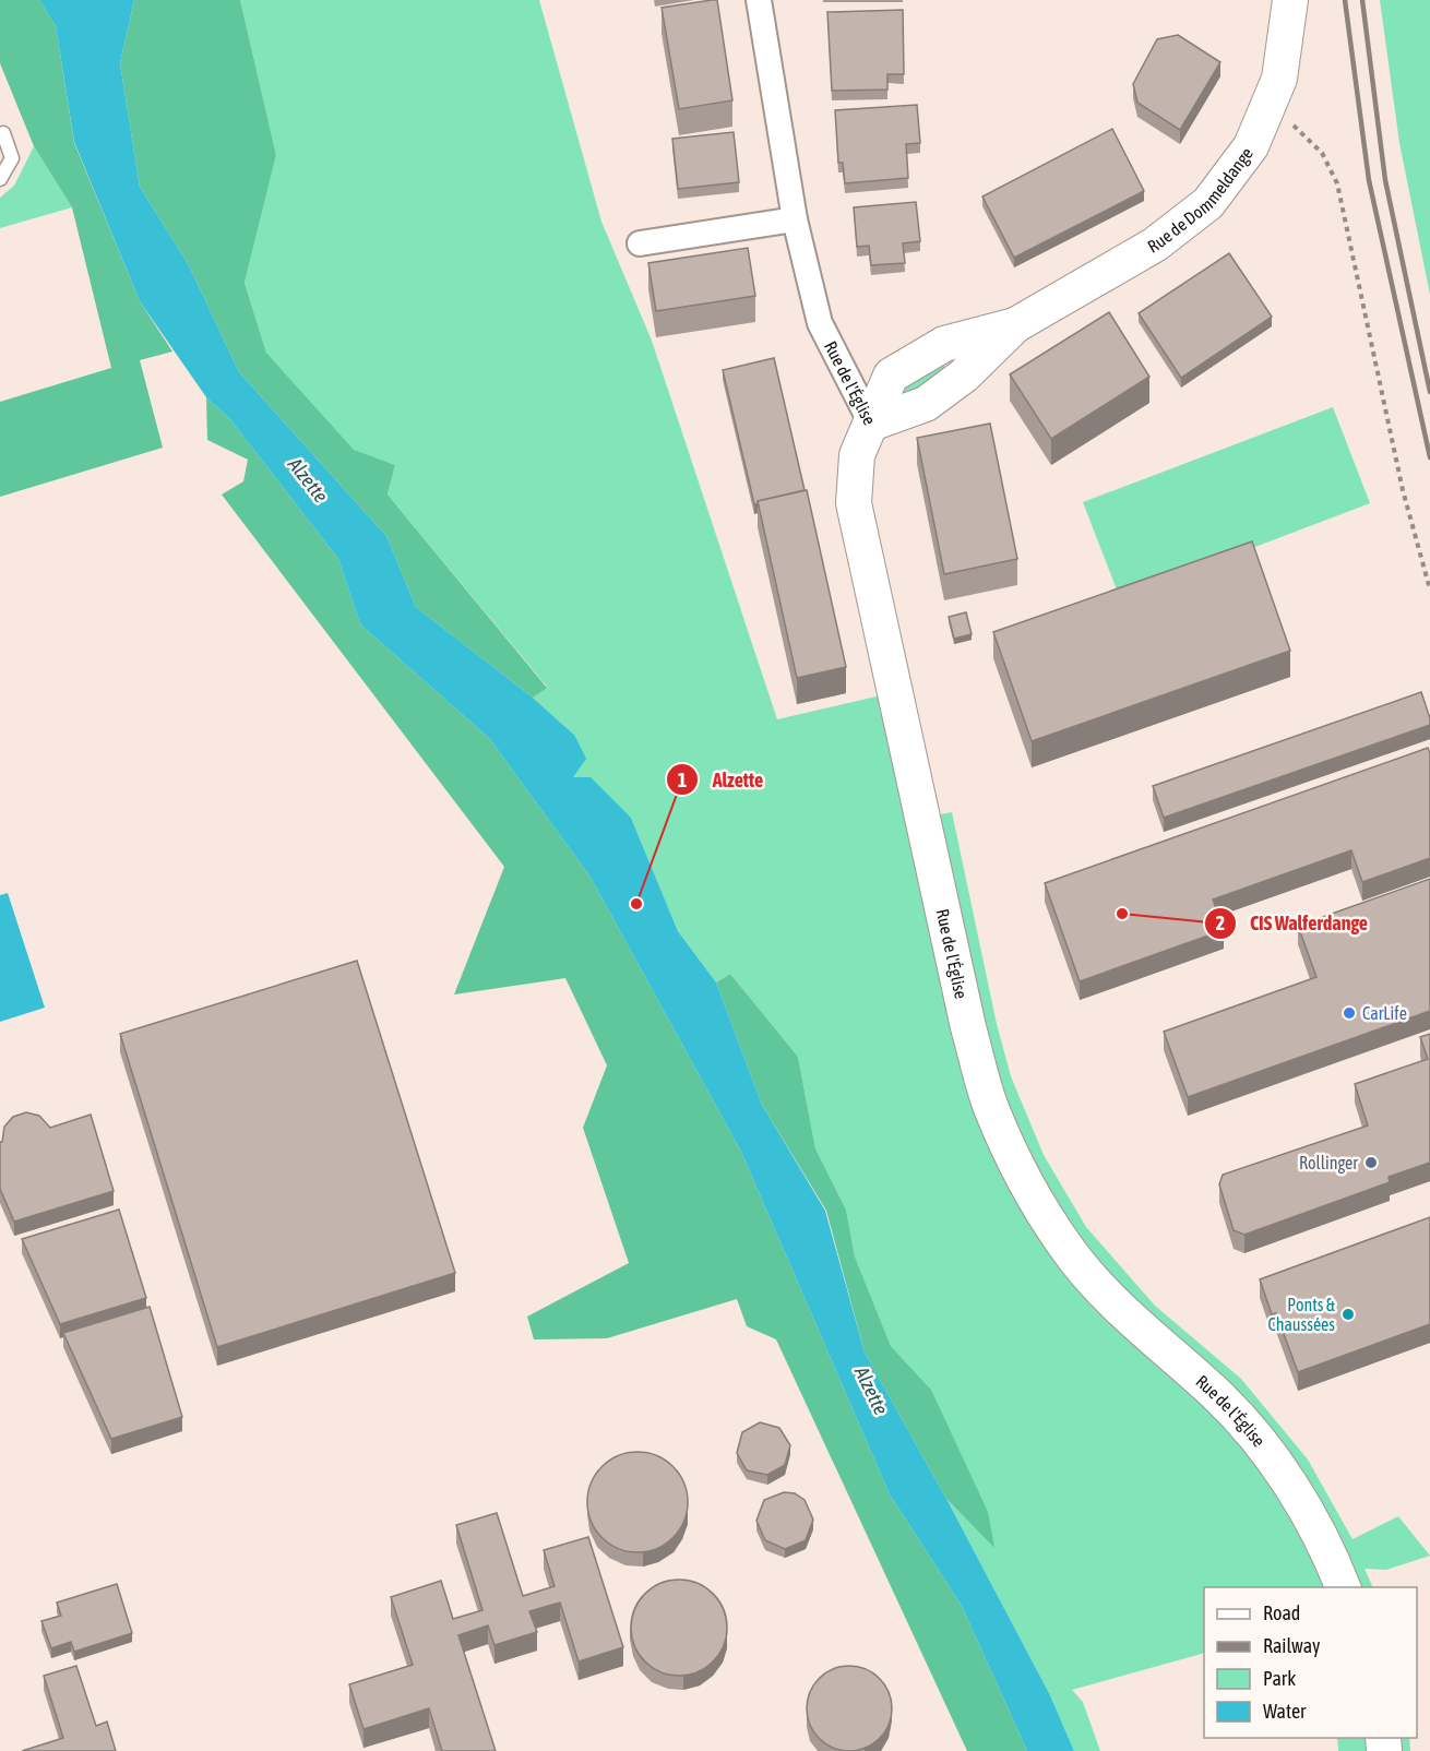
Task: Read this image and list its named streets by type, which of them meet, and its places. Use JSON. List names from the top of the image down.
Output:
{
  "streets": {
    "main road": ["Rue de Dommeldange", "Rue de l'Église"]
  },
  "crossings": [
    ["Rue de Dommeldange", "Rue de l'Église"]
  ],
  "water": ["Alzette"],
  "places": [
    "Alzette",
    "CIS Walferdange",
    "CarLife",
    "Rollinger",
    "Ponts & Chaussées"
  ],
  "legend": [
    "Road",
    "Railway",
    "Park",
    "Water"
  ]
}
